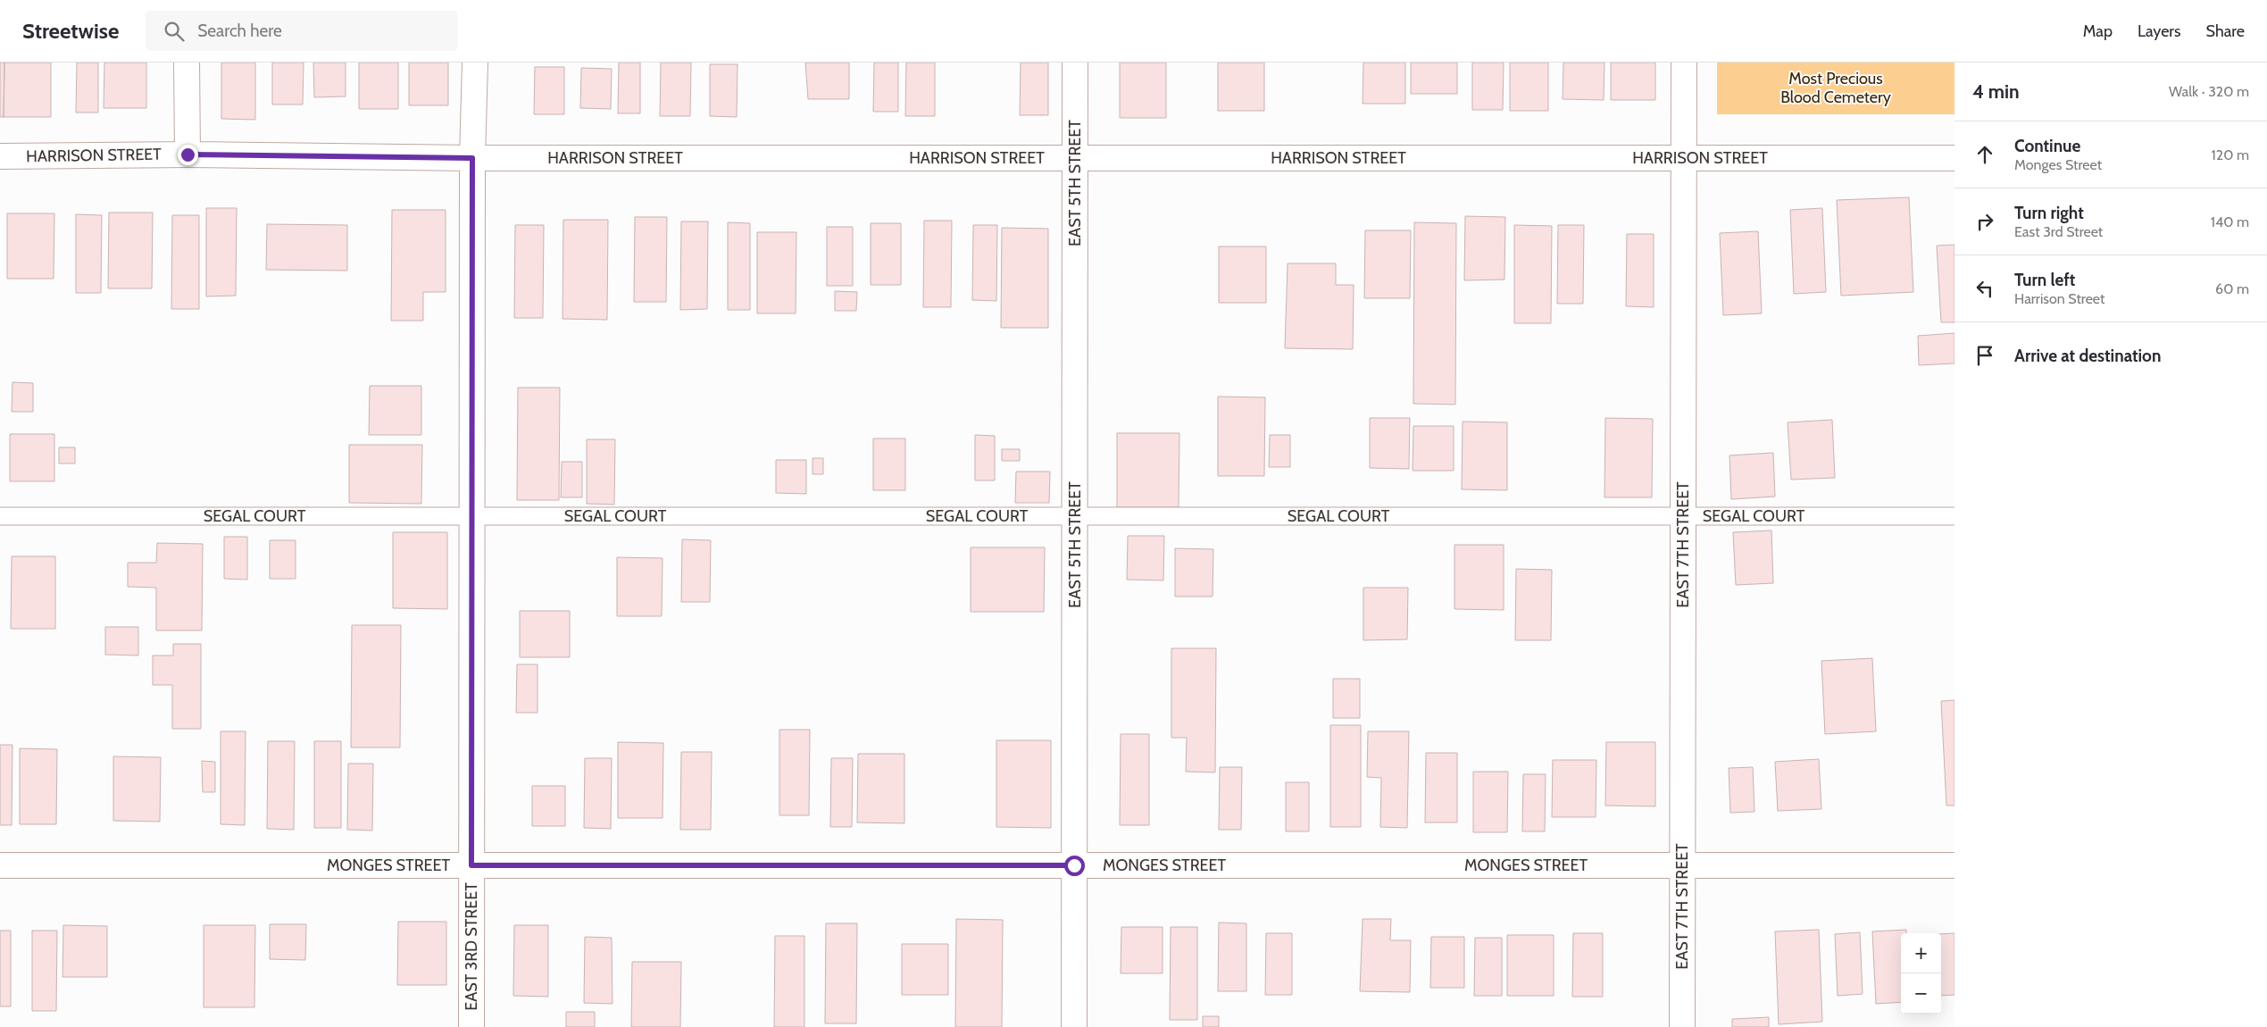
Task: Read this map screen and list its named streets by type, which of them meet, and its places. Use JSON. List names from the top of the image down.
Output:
{
  "streets": {
    "street": [
      "HARRISON STREET",
      "EAST 5TH STREET",
      "EAST 7TH STREET",
      "MONGES STREET",
      "EAST 3RD STREET"
    ],
    "lane": ["SEGAL COURT"]
  },
  "crossings": [
    ["HARRISON STREET", "EAST 5TH STREET"],
    ["HARRISON STREET", "EAST 7TH STREET"],
    ["HARRISON STREET", "EAST 3RD STREET"],
    ["EAST 5TH STREET", "SEGAL COURT"],
    ["EAST 5TH STREET", "MONGES STREET"],
    ["SEGAL COURT", "EAST 7TH STREET"],
    ["SEGAL COURT", "EAST 3RD STREET"],
    ["EAST 7TH STREET", "MONGES STREET"],
    ["MONGES STREET", "EAST 3RD STREET"]
  ],
  "parks": ["Most Precious Blood Cemetery"],
  "page": {
    "header": "Streetwise",
    "search": "Search here",
    "nav": ["Map", "Layers", "Share"],
    "heading": ["4 min", "Walk · 320 m"],
    "list": [
      ["Continue", "Monges Street", "120 m"],
      ["Turn right", "East 3rd Street", "140 m"],
      ["Turn left", "Harrison Street", "60 m"],
      "Arrive at destination"
    ],
    "map_buttons": ["+", "−"]
  }
}
